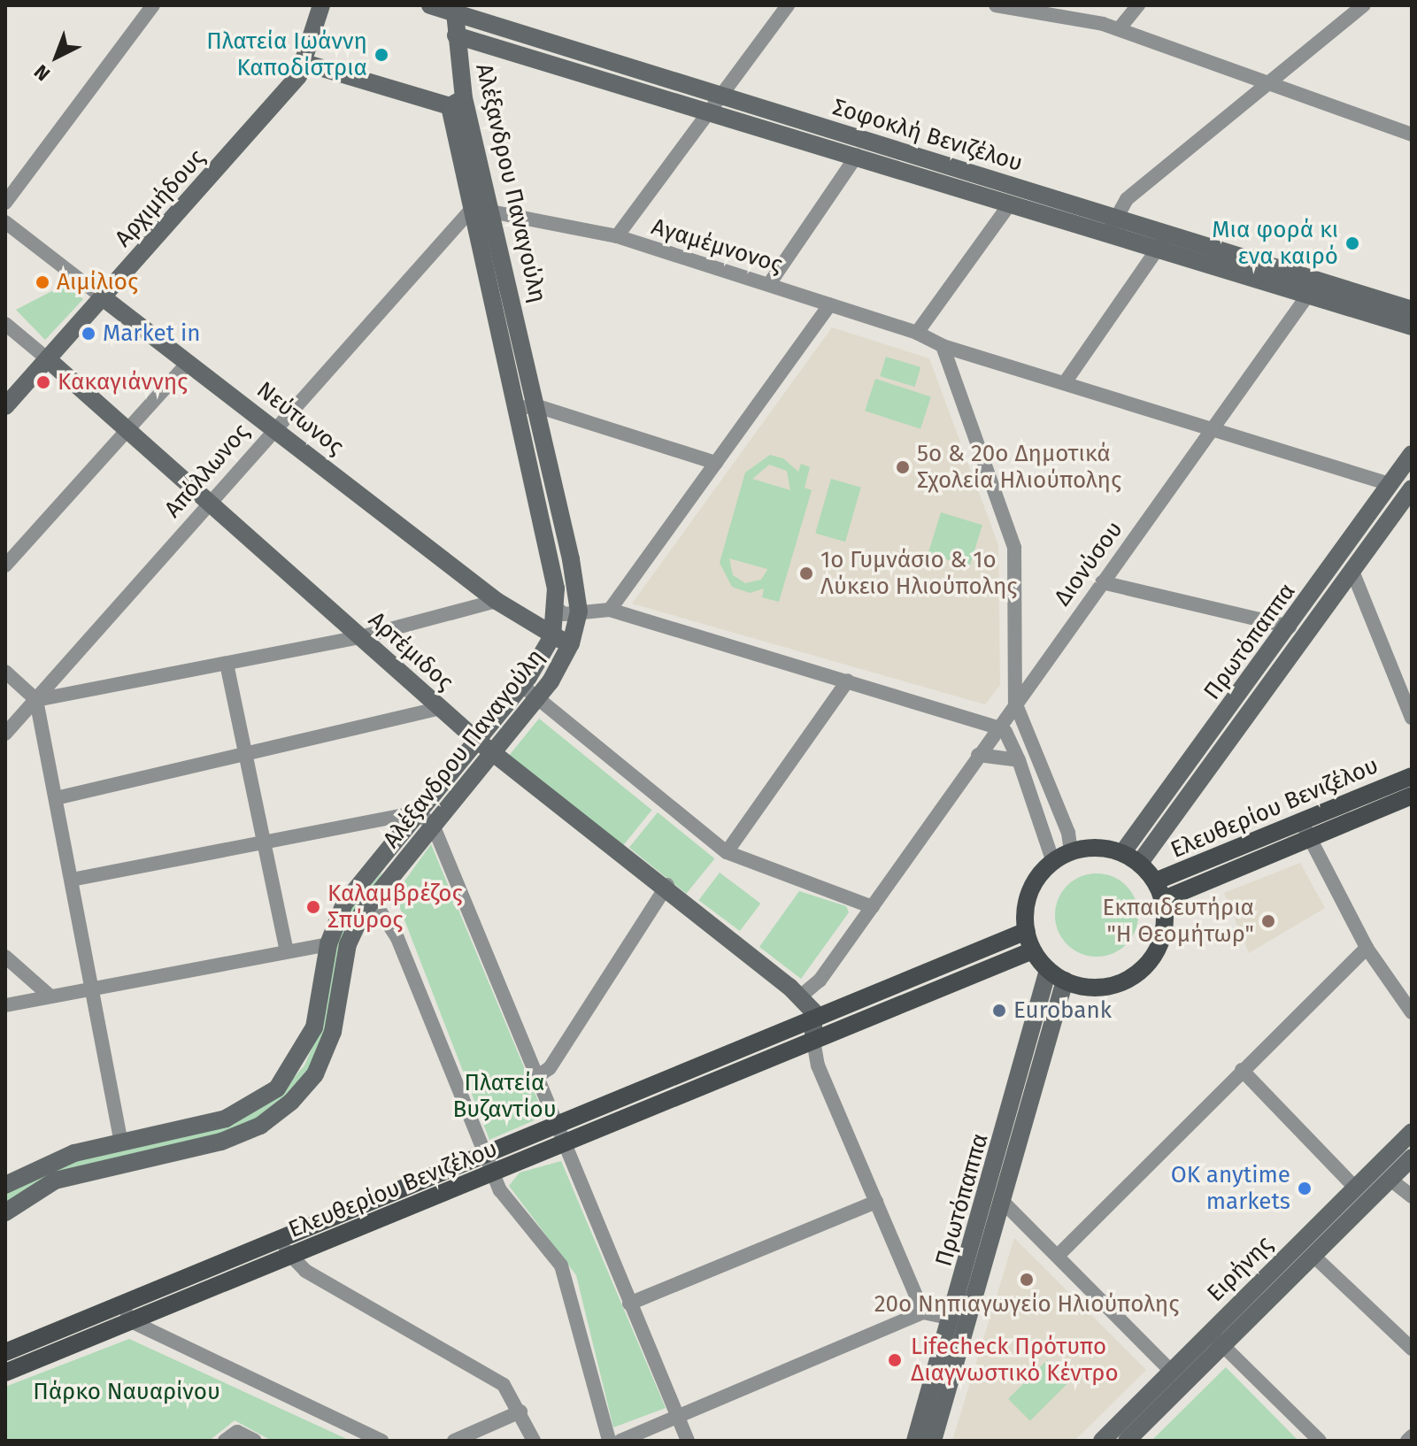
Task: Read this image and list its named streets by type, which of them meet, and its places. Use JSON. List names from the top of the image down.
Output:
{
  "streets": {
    "main road": ["Ελευθερίου Βενιζέλου"],
    "street": [
      "Σοφοκλή Βενιζέλου",
      "Αλέξανδρου Παναγούλη",
      "Αρχιμήδους",
      "Αγαμέμνονος",
      "Νεύτωνος",
      "Απόλλωνος",
      "Διονύσου",
      "Πρωτόπαππα",
      "Αρτέμιδος",
      "Ειρήνης"
    ]
  },
  "crossings": [
    ["Σοφοκλή Βενιζέλου", "Αλέξανδρου Παναγούλη"],
    ["Σοφοκλή Βενιζέλου", "Διονύσου"],
    ["Αλέξανδρου Παναγούλη", "Αγαμέμνονος"],
    ["Αλέξανδρου Παναγούλη", "Νεύτωνος"],
    ["Αλέξανδρου Παναγούλη", "Απόλλωνος"],
    ["Αλέξανδρου Παναγούλη", "Αρτέμιδος"],
    ["Αρχιμήδους", "Νεύτωνος"],
    ["Αρχιμήδους", "Αρτέμιδος"],
    ["Αγαμέμνονος", "Απόλλωνος"],
    ["Αγαμέμνονος", "Διονύσου"],
    ["Αγαμέμνονος", "Πρωτόπαππα"],
    ["Νεύτωνος", "Απόλλωνος"],
    ["Απόλλωνος", "Αρτέμιδος"],
    ["Διονύσου", "Αρτέμιδος"],
    ["Πρωτόπαππα", "Ελευθερίου Βενιζέλου"]
  ],
  "parks": ["Πλατεία Βυζαντίου", "Πάρκο Ναυαρίνου"],
  "places": [
    "Πλατεία Ιωάννη Καποδίστρια",
    "Μια φορά κι ενα καιρό",
    "Αιμίλιος",
    "Market in",
    "Κακαγιάννης",
    "5ο & 20ο Δημοτικά Σχολεία Ηλιούπολης",
    "1ο Γυμνάσιο & 1ο Λύκειο Ηλιούπολης",
    "Καλαμβρέζος Σπύρος",
    "Εκπαιδευτήρια \"Η Θεομήτωρ\"",
    "Eurobank",
    "OK anytime markets",
    "20ο Νηπιαγωγείo Ηλιούπολης",
    "Lifecheck Πρότυπο Διαγνωστικό Κέντρο"
  ],
  "north": "bottom left"
}
